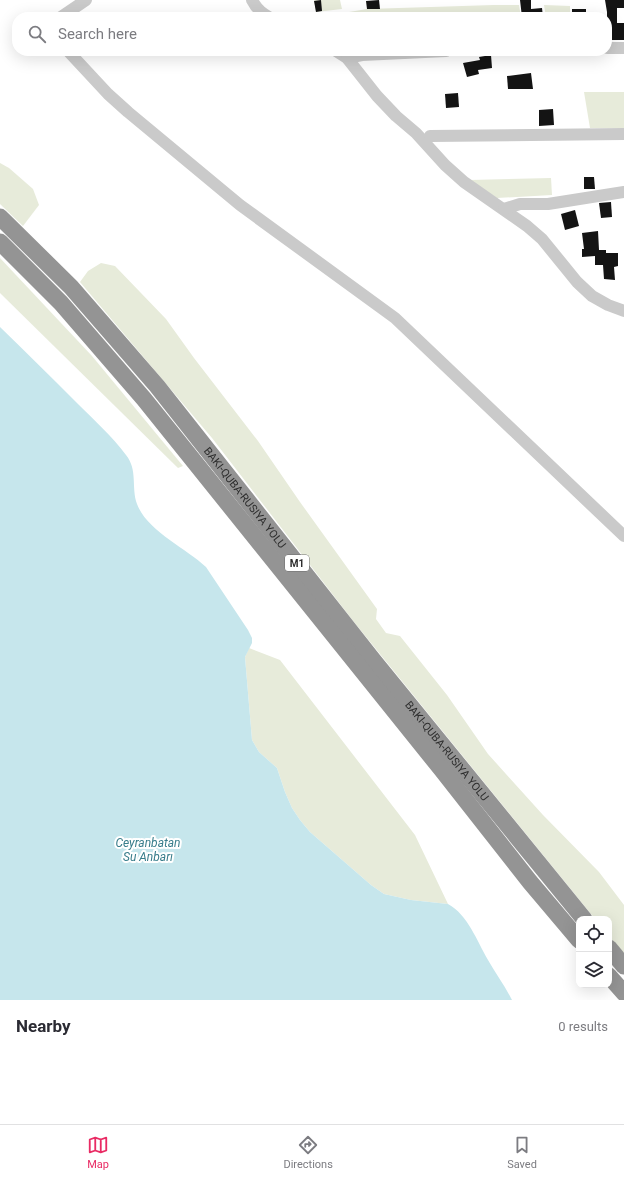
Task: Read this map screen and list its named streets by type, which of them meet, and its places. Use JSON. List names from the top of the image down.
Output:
{
  "streets": {
    "highway": ["M1"]
  },
  "water": ["Ceyranbatan Su Anbarı"],
  "page": {
    "search": "Search here",
    "heading": ["Nearby", "0 results"],
    "nav": ["Map", "Directions", "Saved"]
  }
}
